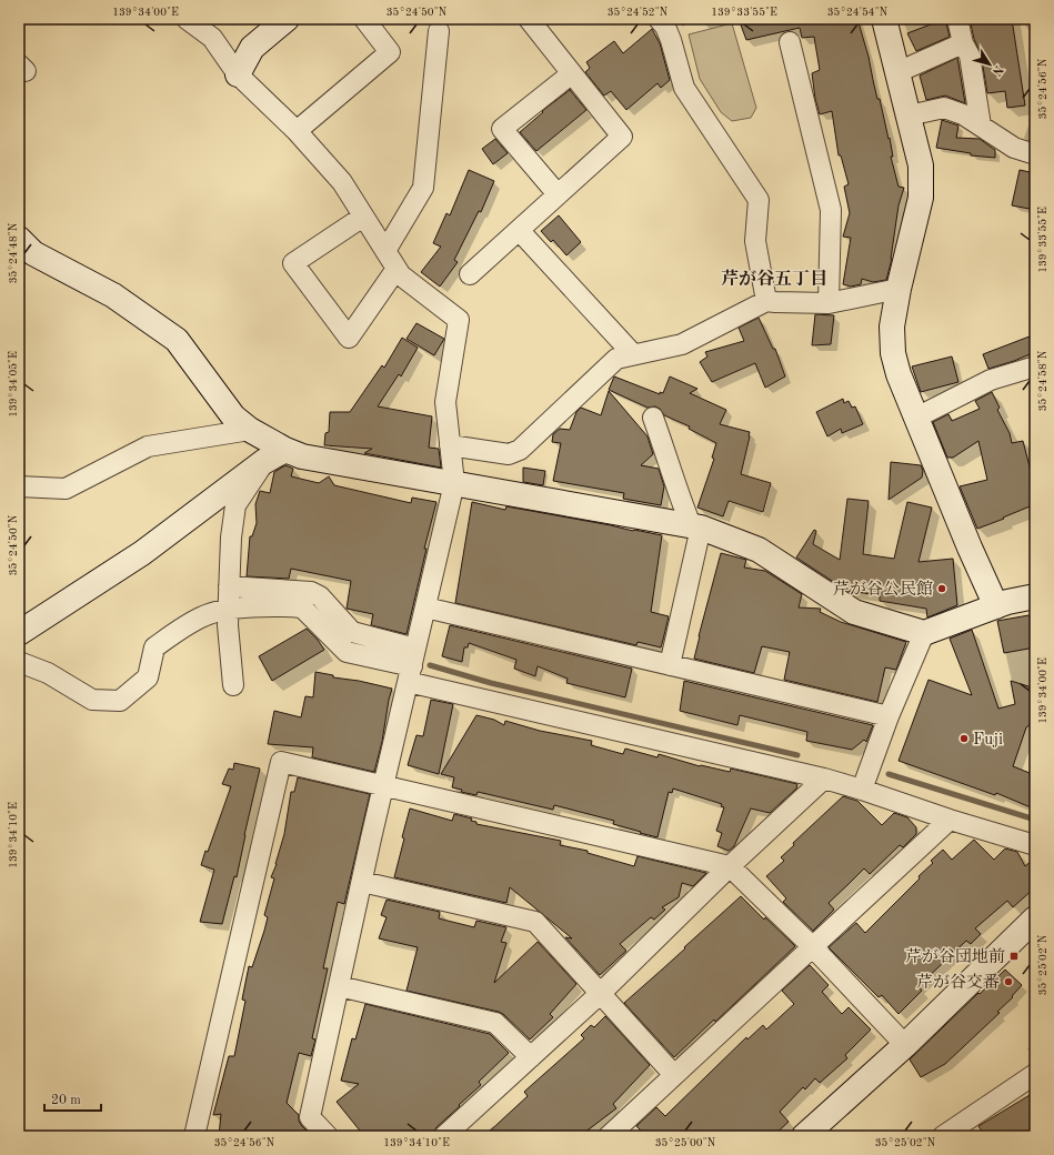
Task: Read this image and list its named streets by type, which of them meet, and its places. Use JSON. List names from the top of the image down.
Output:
{
  "districts": ["芹が谷五丁目"],
  "places": {
    "other": ["芹が谷公民館", "Fuji", "芹が谷交番"],
    "transit": ["芹が谷団地前"]
  },
  "scale_bar": "20 m",
  "north": "bottom right",
  "coordinates": [
    "139°34'00\"E",
    "35°24'50\"N",
    "35°24'52\"N",
    "139°33'55\"E",
    "35°24'54\"N",
    "35°24'56\"N",
    "35°24'48\"N",
    "35°24'58\"N",
    "139°34'05\"E",
    "139°34'10\"E",
    "35°25'02\"N",
    "35°25'00\"N"
  ]
}
